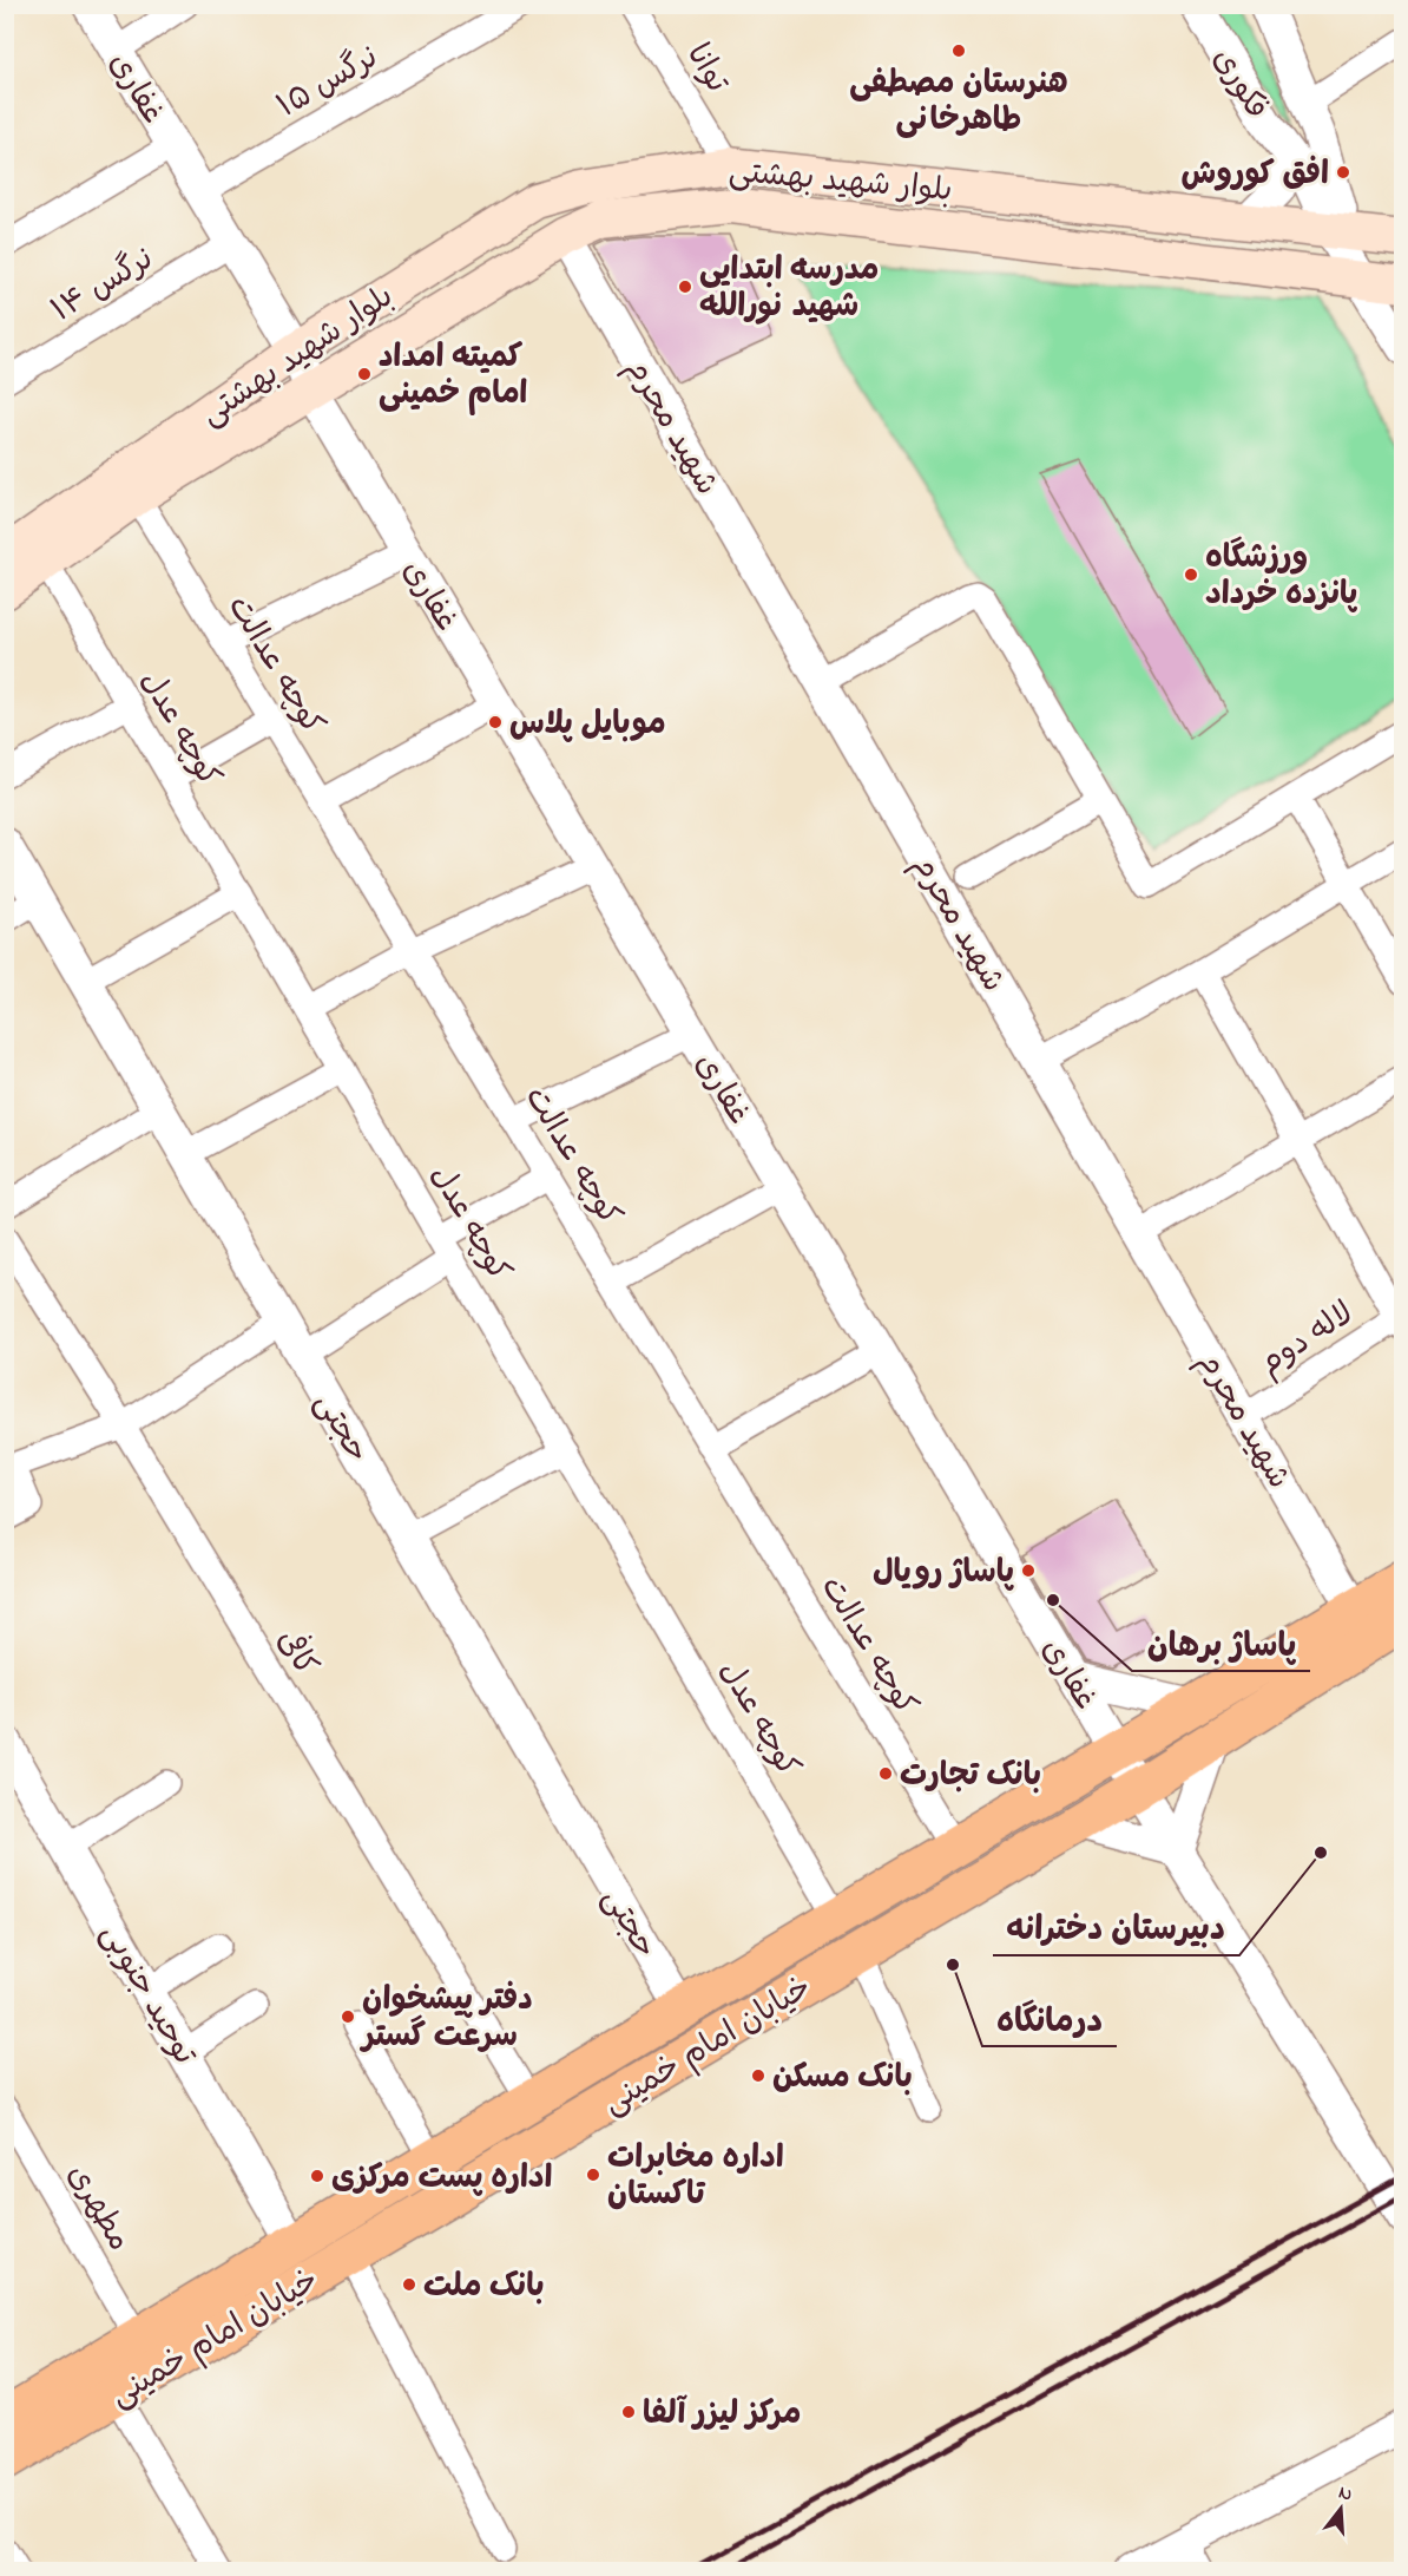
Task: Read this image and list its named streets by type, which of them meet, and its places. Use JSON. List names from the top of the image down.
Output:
{
  "streets": {
    "main road": ["بلوار شهید بهشتی", "خیابان امام خمینی"],
    "street": [
      "توانا",
      "نرگس ۱۵",
      "فکوری",
      "غفاری",
      "نرگس ۱۴",
      "شهید محرم",
      "کوچه عدالت",
      "کوچه عدل",
      "لاله دوم",
      "حجتی",
      "کافی",
      "توحید جنوبی",
      "مطهری"
    ]
  },
  "crossings": [
    ["توانا", "بلوار شهید بهشتی"],
    ["نرگس ۱۵", "غفاری"],
    ["فکوری", "بلوار شهید بهشتی"],
    ["غفاری", "بلوار شهید بهشتی"],
    ["غفاری", "نرگس ۱۴"],
    ["غفاری", "خیابان امام خمینی"],
    ["بلوار شهید بهشتی", "شهید محرم"],
    ["بلوار شهید بهشتی", "کوچه عدالت"],
    ["بلوار شهید بهشتی", "کوچه عدل"],
    ["شهید محرم", "لاله دوم"],
    ["شهید محرم", "خیابان امام خمینی"],
    ["کوچه عدالت", "خیابان امام خمینی"],
    ["کوچه عدل", "خیابان امام خمینی"],
    ["حجتی", "خیابان امام خمینی"],
    ["کافی", "خیابان امام خمینی"],
    ["توحید جنوبی", "خیابان امام خمینی"],
    ["خیابان امام خمینی", "مطهری"]
  ],
  "places": [
    "هنرستان مصطفی طاهرخانی",
    "افق کوروش",
    "مدرسه ابتدایی شهید نورالله",
    "کمیته امداد امام خمینی",
    "ورزشگاه پانزده خرداد",
    "موبایل پلاس",
    "پاساژ رویال",
    "پاساژ برهان",
    "بانک تجارت",
    "دبیرستان دخترانه",
    "درمانگاه",
    "دفتر پیشخوان سرعت گستر",
    "بانک مسکن",
    "اداره مخابرات تاکستان",
    "اداره پست مرکزی",
    "بانک ملت",
    "مرکز لیزر آلفا"
  ],
  "north": "top"
}
